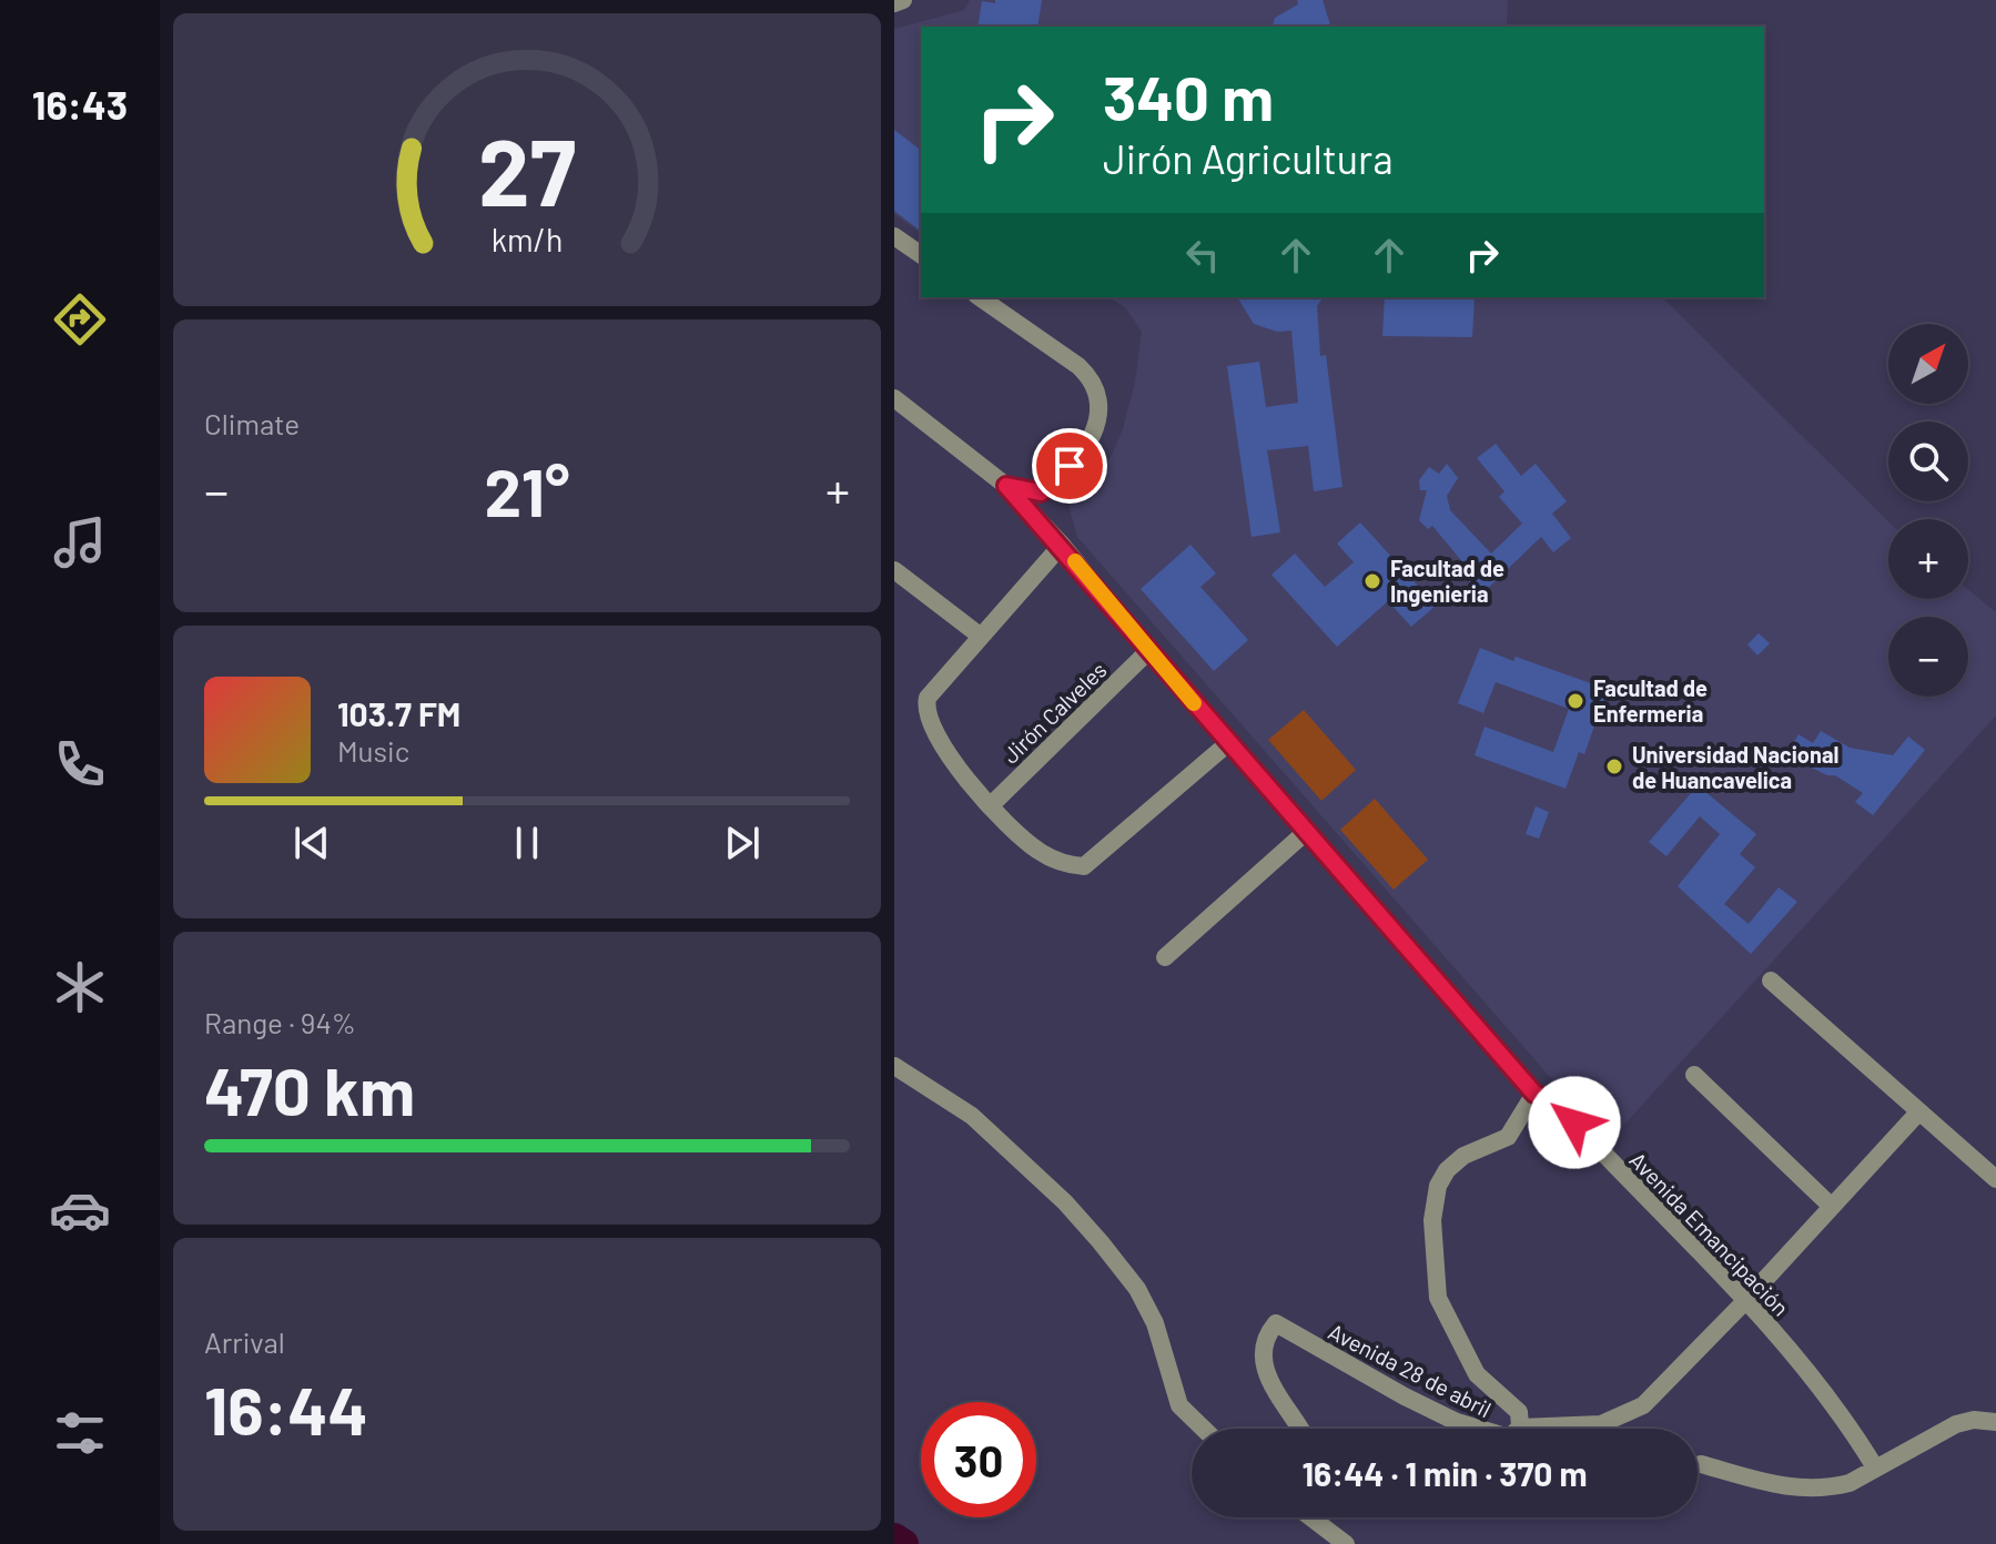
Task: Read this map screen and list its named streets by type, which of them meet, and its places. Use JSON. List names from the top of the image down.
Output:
{
  "streets": {
    "street": ["Jirón Calveles", "Avenida Emancipación", "Avenida 28 de abril"]
  },
  "crossings": [
    ["Jirón Calveles", "Avenida Emancipación"],
    ["Avenida Emancipación", "Avenida 28 de abril"]
  ],
  "places": ["Facultad de Ingenieria", "Facultad de Enfermeria", "Universidad Nacional de Huancavelica"],
  "north": "top right",
  "page": {
    "tabs": "16:43",
    "turn": ["340 m", "Jirón Agricultura"],
    "tile": [
      "Climate",
      ["Range · 94%", "470 km"],
      ["Arrival", "16:44"]
    ],
    "map_buttons": ["+", "−"],
    "heat": ["−", "21°", "+"],
    "song": ["103.7 FM", "Music"],
    "limit": "30",
    "trip": "16:44 · 1 min · 370 m",
    "gauge": ["27", "km/h"]
  }
}
